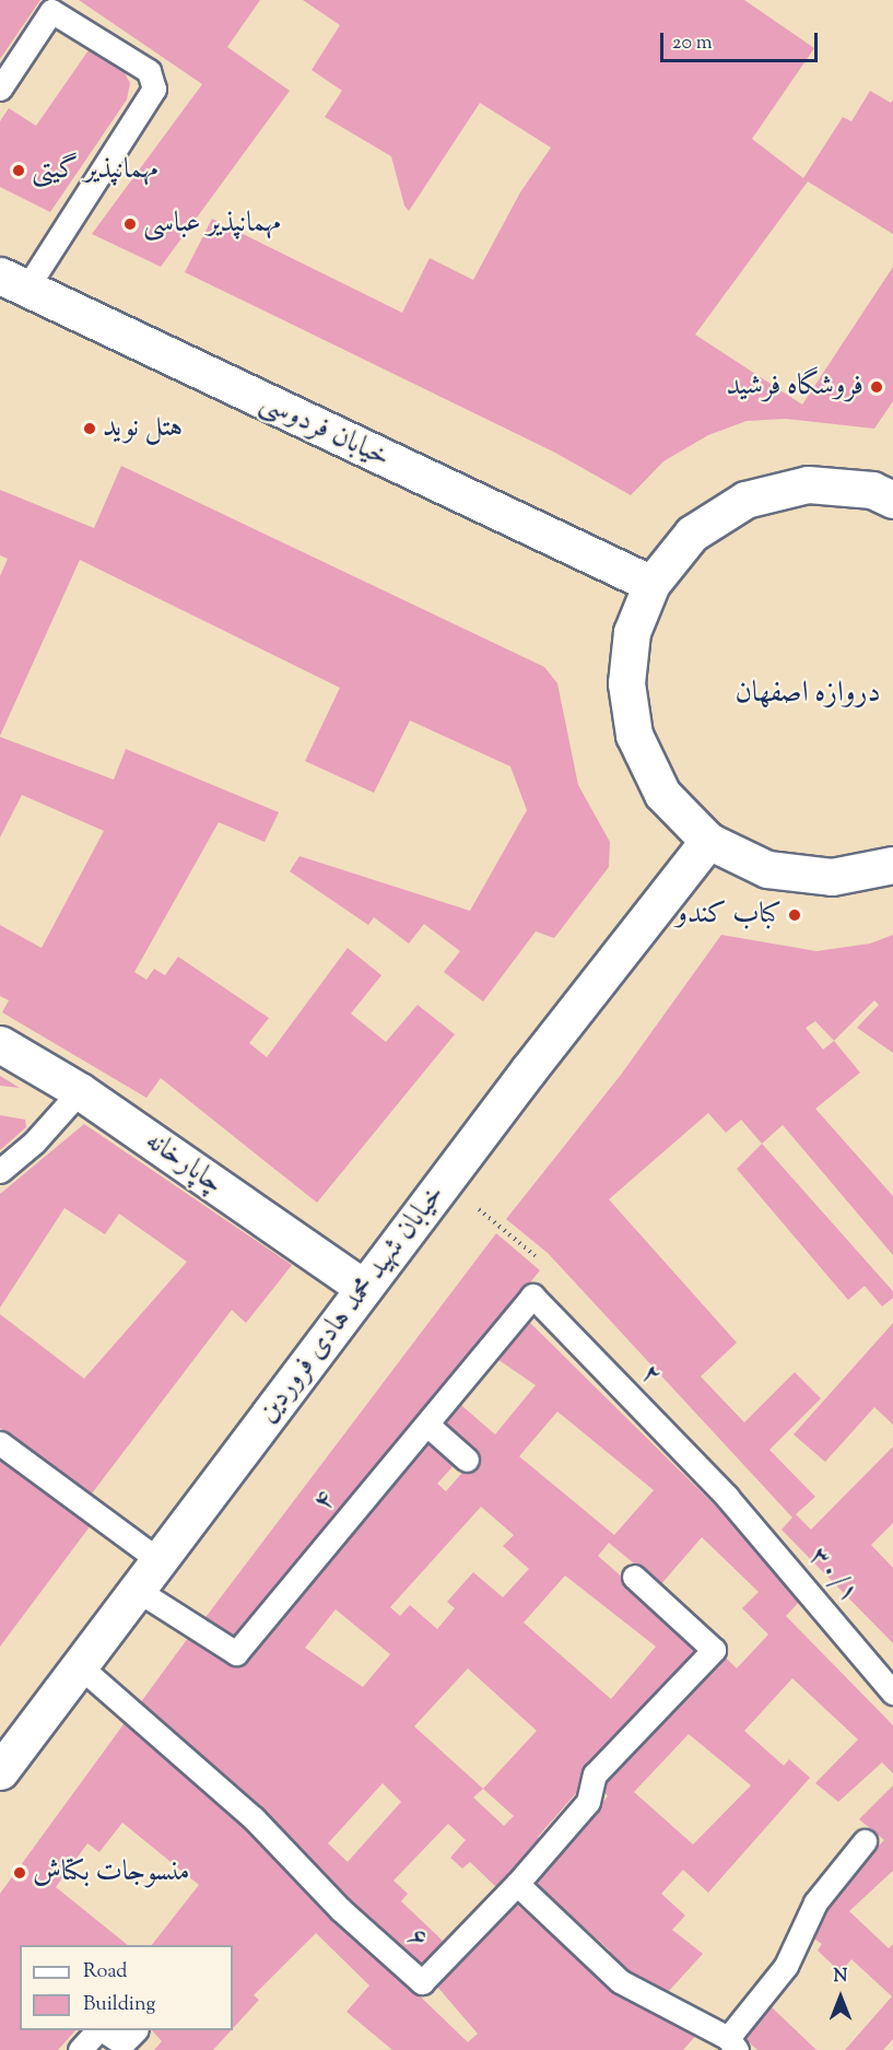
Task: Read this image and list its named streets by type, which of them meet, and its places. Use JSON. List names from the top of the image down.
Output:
{
  "streets": {
    "street": ["خیابان فردوسی", "چاپارخانه", "خیابان شهید محمد هادی فروردین"],
    "lane": [
      "۲",
      "۴",
      "۳۰/۱",
      "۶"
    ]
  },
  "crossings": [
    ["چاپارخانه", "خیابان شهید محمد هادی فروردین"],
    ["خیابان شهید محمد هادی فروردین", "۴"],
    ["خیابان شهید محمد هادی فروردین", "۶"],
    ["۲", "۴"],
    ["۲", "۳۰/۱"]
  ],
  "districts": ["دروازه اصفهان"],
  "places": [
    "مهمانپذیر گیتی",
    "مهمانپذیر عباسی",
    "فروشگاه فرشید",
    "هتل نوید",
    "کباب کندو",
    "منسوجات بکتاش"
  ],
  "legend": ["Road", "Building"],
  "scale_bar": "20 m",
  "north": "top"
}
